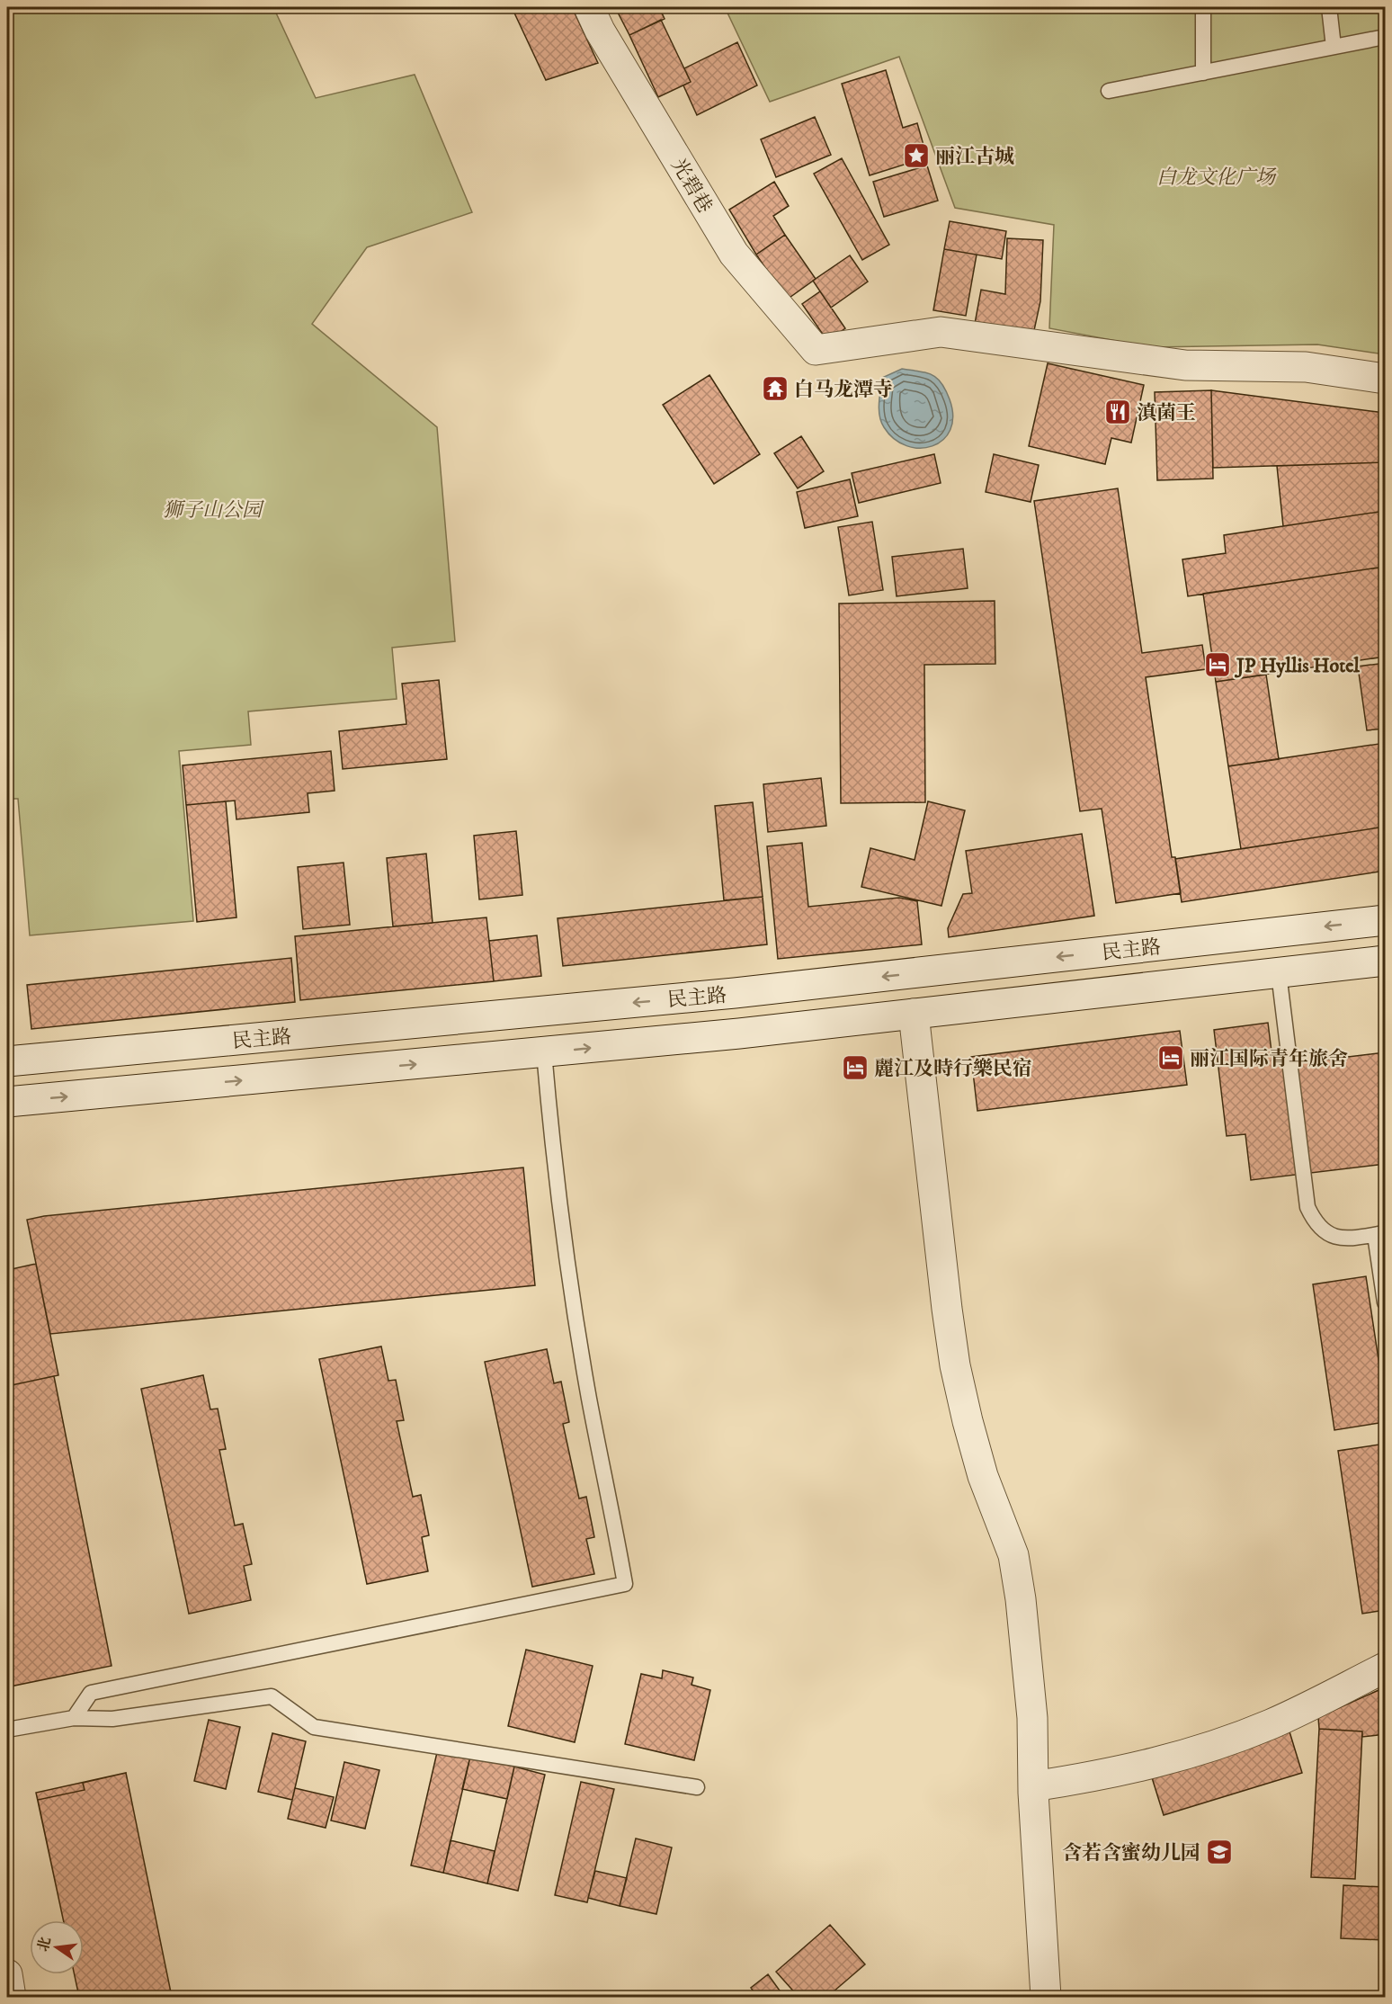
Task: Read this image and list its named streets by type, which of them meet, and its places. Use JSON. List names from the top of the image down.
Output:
{
  "streets": {
    "main road": ["光碧巷", "民主路"]
  },
  "parks": ["白龙文化广场", "狮子山公园"],
  "places": {
    "place": ["丽江古城"],
    "temple": ["白马龙潭寺"],
    "restaurant": ["滇菌王"],
    "hotel": ["JP Hyllis Hotel", "丽江国际青年旅舍", "麗江及時行樂民宿"],
    "school or university": ["含若含蜜幼儿园"]
  },
  "north": "left"
}
